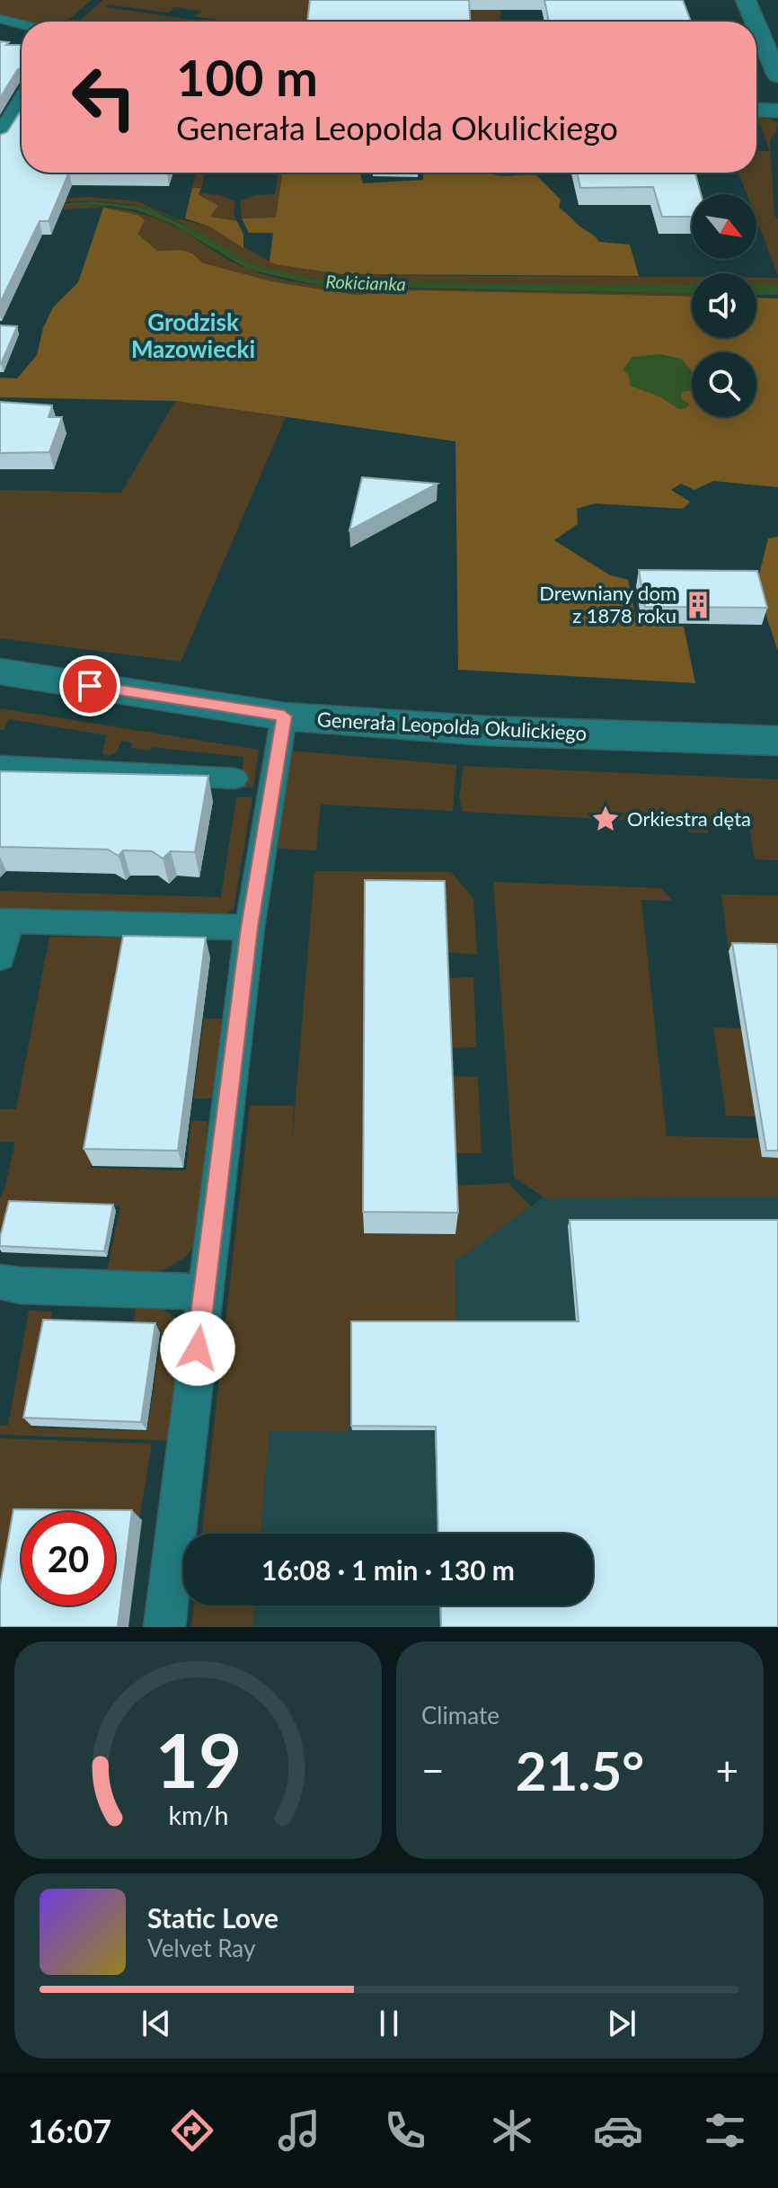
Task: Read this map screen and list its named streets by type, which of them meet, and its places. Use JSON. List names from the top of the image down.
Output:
{
  "streets": {
    "street": ["Generała Leopolda Okulickiego"]
  },
  "districts": ["Grodzisk Mazowiecki"],
  "water": ["Rokicianka"],
  "places": {
    "building": ["Drewniany dom z 1878 roku"],
    "place": ["Orkiestra dęta"]
  },
  "north": "bottom right",
  "page": {
    "turn": ["100 m", "Generała Leopolda Okulickiego"],
    "limit": "20",
    "trip": "16:08 · 1 min · 130 m",
    "tile": "Climate",
    "heat": ["−", "21.5°", "+"],
    "song": ["Static Love", "Velvet Ray"],
    "tabs": "16:07",
    "gauge": ["19", "km/h"]
  }
}
